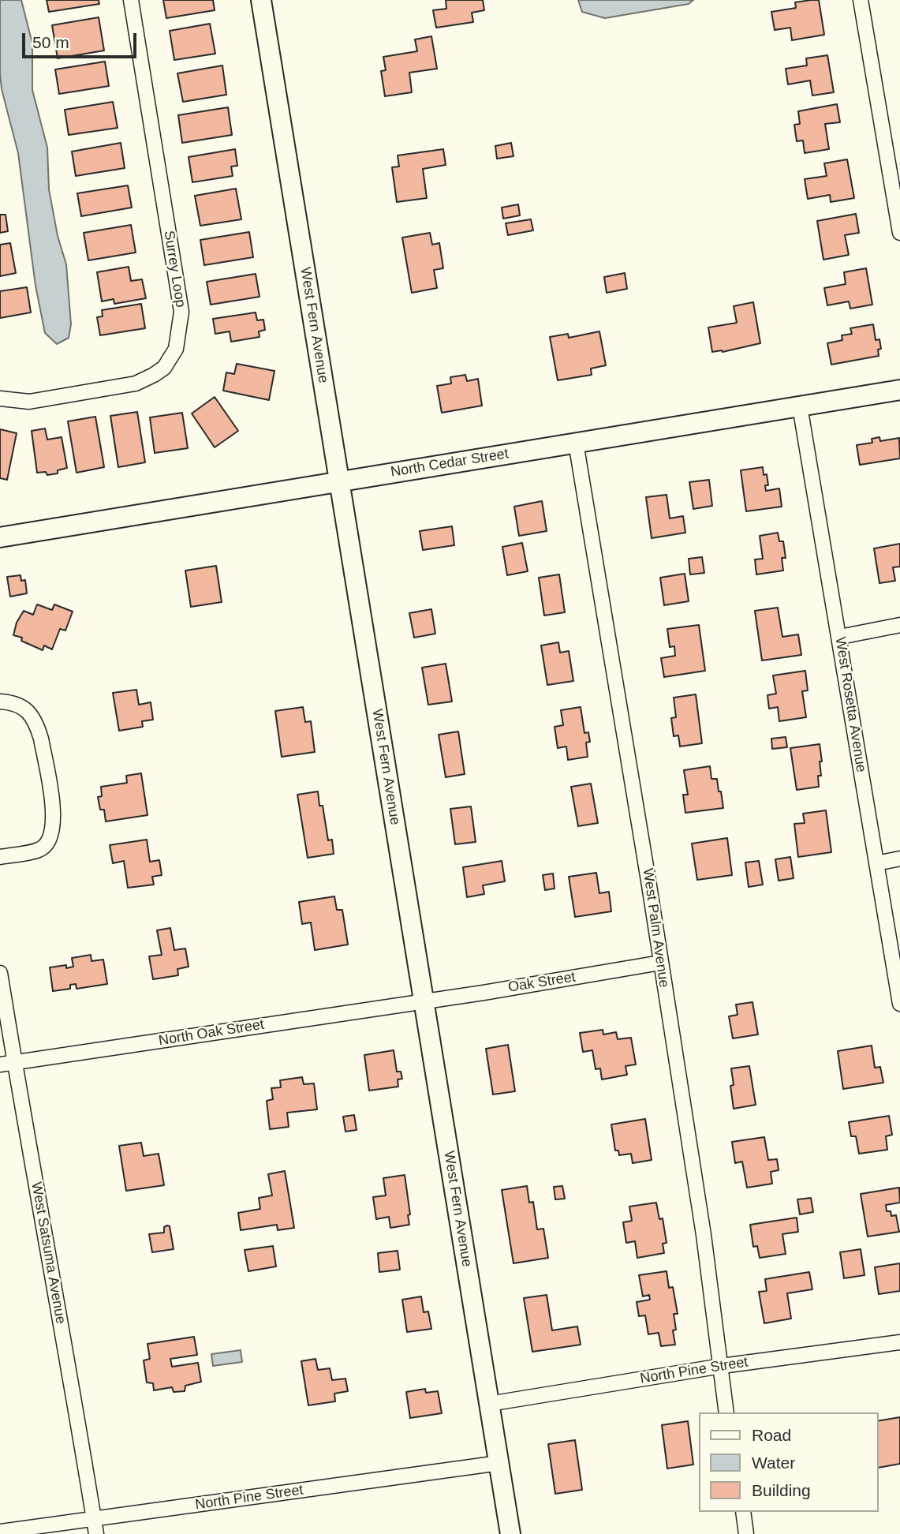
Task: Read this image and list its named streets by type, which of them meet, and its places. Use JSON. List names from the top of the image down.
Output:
{
  "streets": {
    "street": [
      "Surrey Loop",
      "West Fern Avenue",
      "North Cedar Street",
      "West Rosetta Avenue",
      "West Palm Avenue",
      "Oak Street",
      "North Oak Street",
      "West Satsuma Avenue",
      "North Pine Street"
    ]
  },
  "crossings": [
    ["West Fern Avenue", "North Cedar Street"],
    ["West Fern Avenue", "Oak Street"],
    ["West Fern Avenue", "North Oak Street"],
    ["West Fern Avenue", "North Pine Street"],
    ["North Cedar Street", "West Rosetta Avenue"],
    ["North Cedar Street", "West Palm Avenue"],
    ["West Palm Avenue", "Oak Street"],
    ["West Palm Avenue", "North Pine Street"],
    ["Oak Street", "North Oak Street"],
    ["North Oak Street", "West Satsuma Avenue"],
    ["West Satsuma Avenue", "North Pine Street"]
  ],
  "legend": ["Road", "Water", "Building"],
  "scale_bar": "50 m"
}
